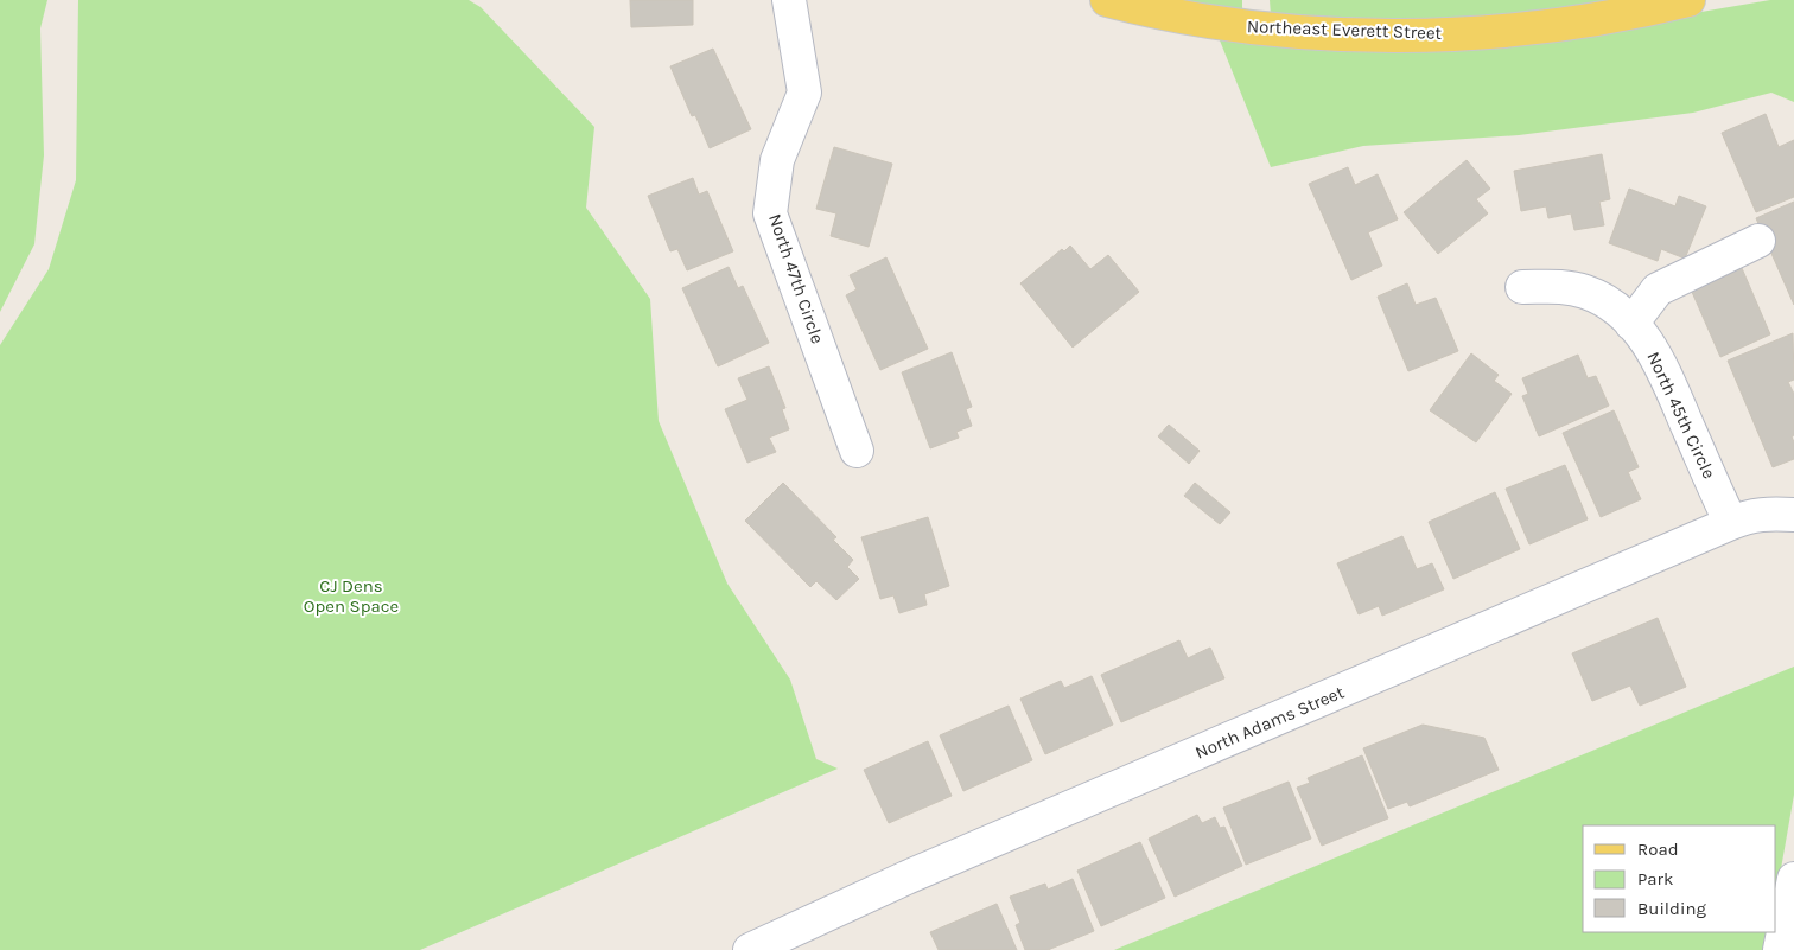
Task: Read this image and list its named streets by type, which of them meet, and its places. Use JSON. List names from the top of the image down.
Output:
{
  "streets": {
    "main road": ["Northeast Everett Street"],
    "street": ["North 47th Circle", "North 45th Circle", "North Adams Street"]
  },
  "crossings": [
    ["North 45th Circle", "North Adams Street"]
  ],
  "parks": ["CJ Dens Open Space"],
  "legend": ["Road", "Park", "Building"]
}
